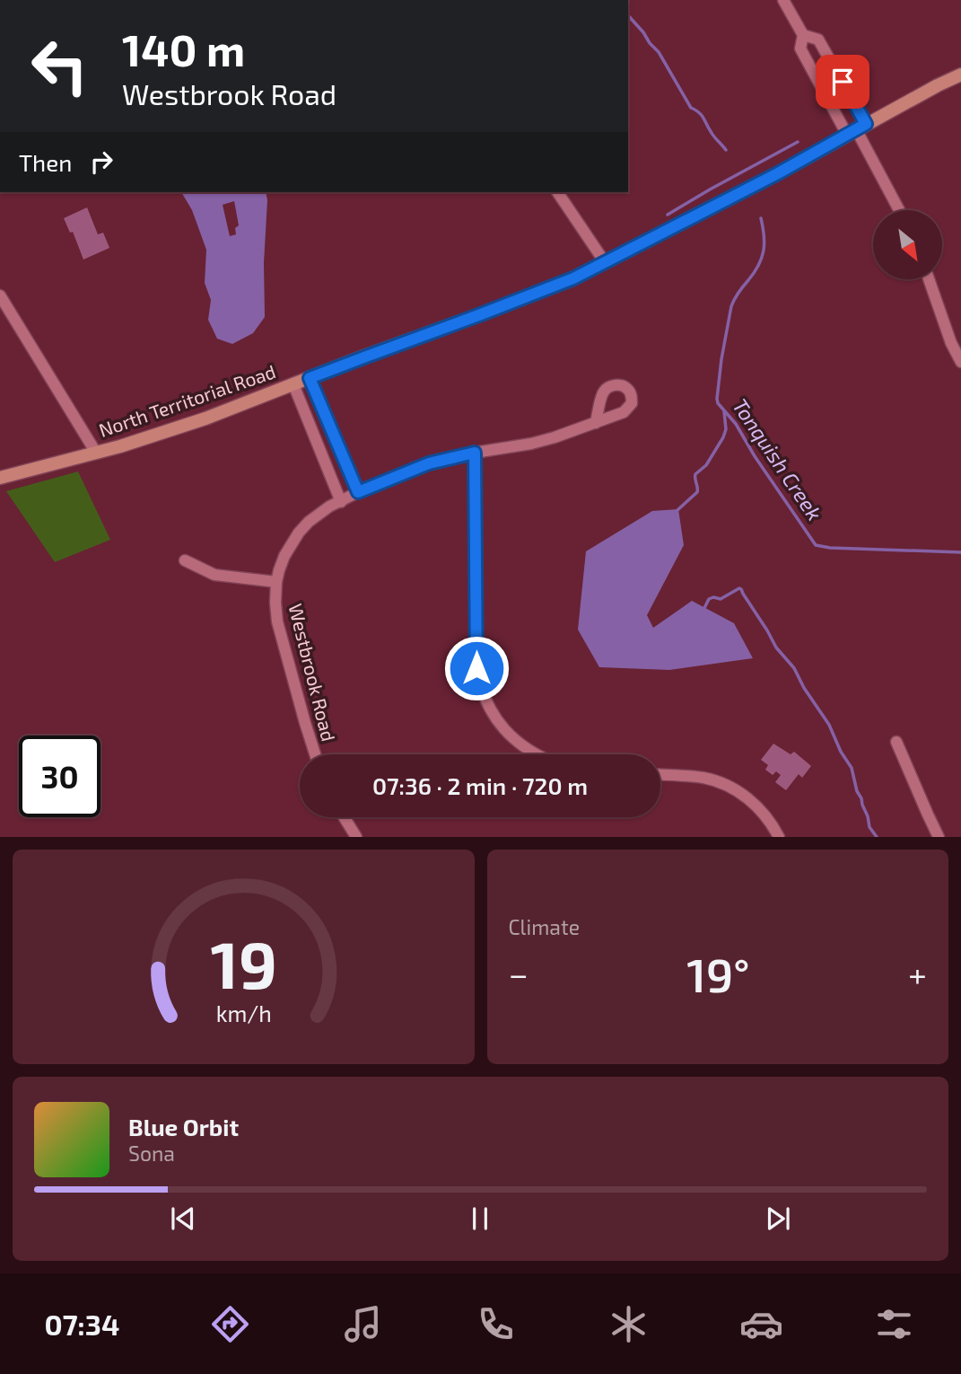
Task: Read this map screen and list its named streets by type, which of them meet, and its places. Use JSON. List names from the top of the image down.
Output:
{
  "streets": {
    "main road": ["North Territorial Road"],
    "street": ["Westbrook Road"]
  },
  "water": ["Tonquish Creek"],
  "north": "bottom right",
  "page": {
    "turn": ["140 m", "Westbrook Road"],
    "then": "Then",
    "limit": "30",
    "trip": "07:36 · 2 min · 720 m",
    "tile": "Climate",
    "heat": ["−", "19°", "+"],
    "song": ["Blue Orbit", "Sona"],
    "tabs": "07:34",
    "gauge": ["19", "km/h"]
  }
}
